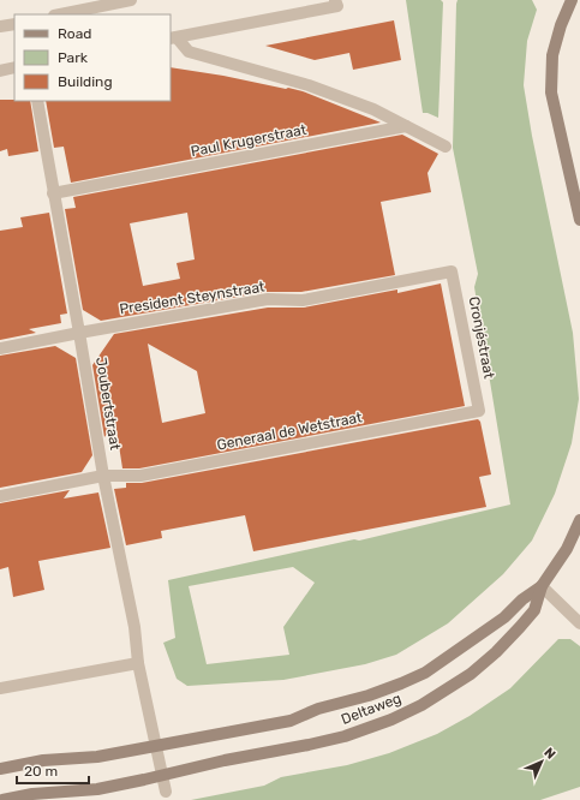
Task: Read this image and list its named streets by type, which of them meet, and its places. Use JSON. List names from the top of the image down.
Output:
{
  "streets": {
    "main road": ["Deltaweg"],
    "street": [
      "Paul Krugerstraat",
      "President Steynstraat",
      "Cronjéstraat",
      "Joubertstraat",
      "Generaal de Wetstraat"
    ]
  },
  "crossings": [
    ["Paul Krugerstraat", "Joubertstraat"],
    ["President Steynstraat", "Cronjéstraat"],
    ["President Steynstraat", "Joubertstraat"],
    ["Cronjéstraat", "Generaal de Wetstraat"],
    ["Joubertstraat", "Generaal de Wetstraat"],
    ["Joubertstraat", "Deltaweg"]
  ],
  "legend": ["Road", "Park", "Building"],
  "scale_bar": "20 m",
  "north": "top right"
}
